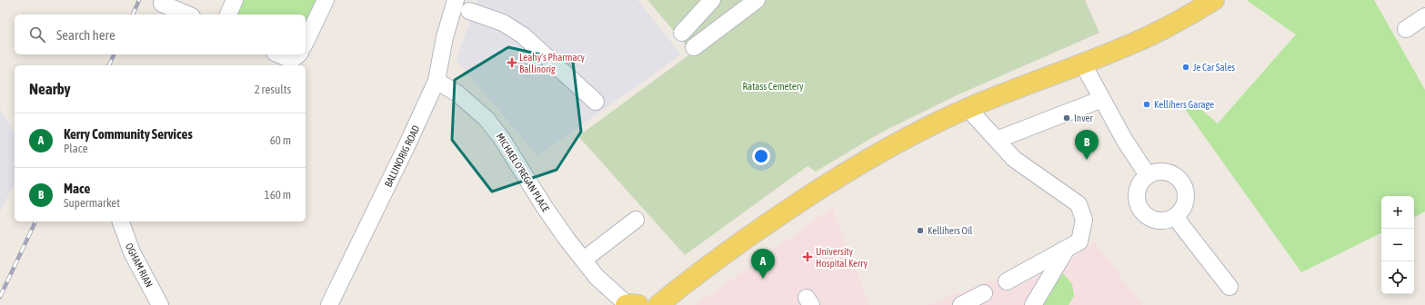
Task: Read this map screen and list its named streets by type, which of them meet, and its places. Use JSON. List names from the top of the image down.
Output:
{
  "streets": {
    "street": ["BALLINORIG ROAD", "MICHAEL O'REGAN PLACE", "OGHAM RIAN"]
  },
  "crossings": [
    ["BALLINORIG ROAD", "MICHAEL O'REGAN PLACE"]
  ],
  "parks": ["Ratass Cemetery"],
  "places": {
    "health": ["Leahy's Pharmacy Ballinorig", "University Hospital Kerry"],
    "other": [
      "Je Car Sales",
      "Kellihers Garage",
      "Inver",
      "Kellihers Oil"
    ]
  },
  "page": {
    "search": "Search here",
    "heading": ["Nearby", "2 results"],
    "list": [
      {
        "mark": "A",
        "name": "Kerry Community Services",
        "note": "Place",
        "value": "60 m"
      },
      {
        "mark": "B",
        "name": "Mace",
        "note": "Supermarket",
        "value": "160 m"
      }
    ],
    "pins": ["B", "A"],
    "map_buttons": ["+", "−"]
  }
}
